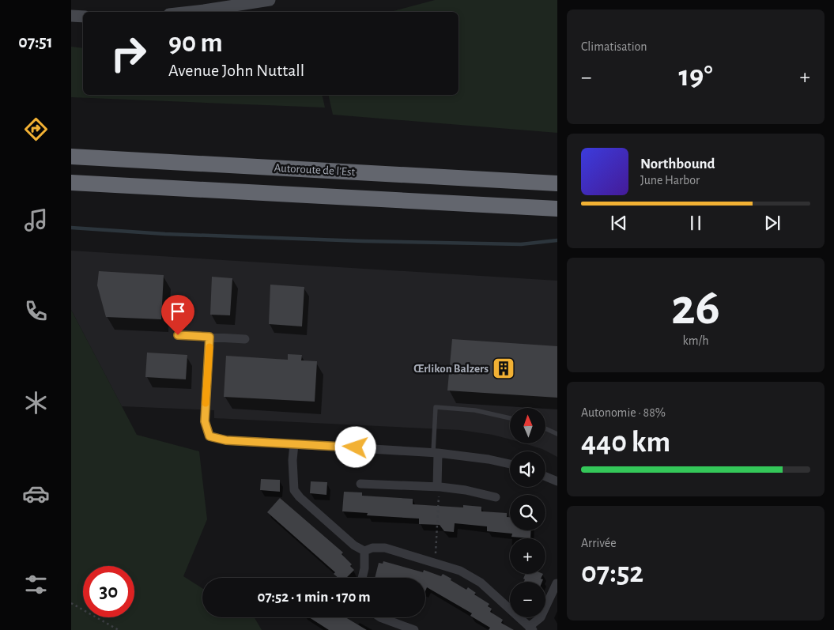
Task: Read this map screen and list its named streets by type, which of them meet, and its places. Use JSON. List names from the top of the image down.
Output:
{
  "streets": {
    "highway": ["Autoroute de l’Est"]
  },
  "places": {
    "building": ["Œrlikon Balzers"]
  },
  "north": "top",
  "page": {
    "tabs": "07:51",
    "tile": [
      "Climatisation",
      ["26", "km/h"],
      ["Autonomie · 88%", "440 km"],
      ["Arrivée", "07:52"]
    ],
    "turn": ["90 m", "Avenue John Nuttall"],
    "heat": ["−", "19°", "+"],
    "song": ["Northbound", "June Harbor"],
    "map_buttons": ["+", "−"],
    "limit": "30",
    "trip": "07:52 · 1 min · 170 m"
  }
}
